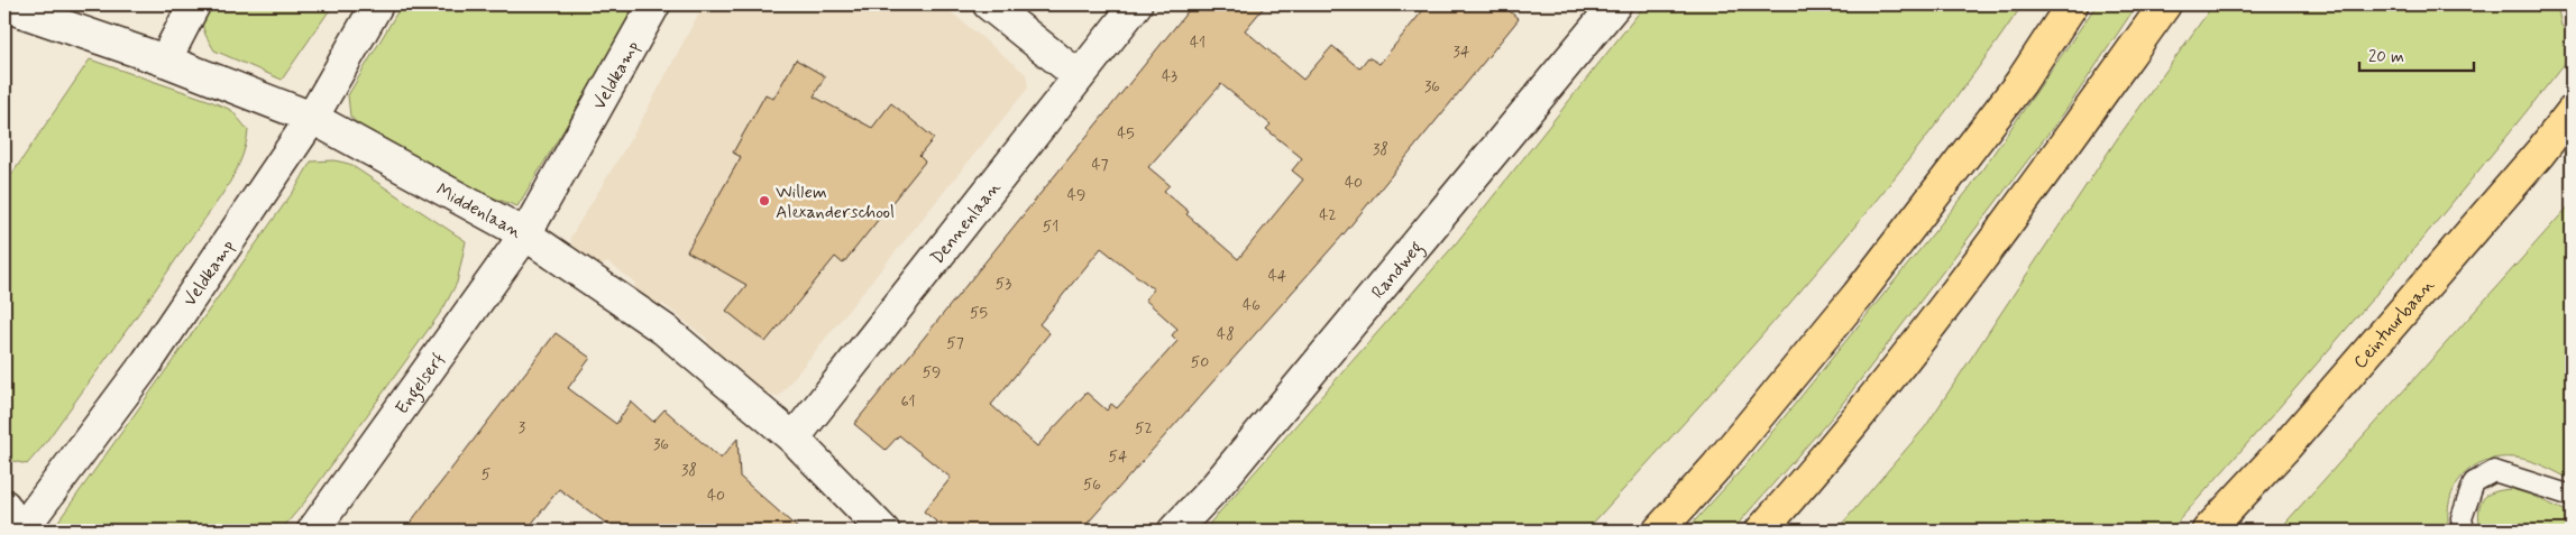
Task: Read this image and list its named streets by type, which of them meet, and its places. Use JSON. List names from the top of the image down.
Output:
{
  "streets": {
    "main road": ["Ceintuurbaan"],
    "street": [
      "Veldkamp",
      "Middenlaan",
      "Dennenlaan",
      "Randweg",
      "Engelserf"
    ]
  },
  "crossings": [
    ["Veldkamp", "Middenlaan"],
    ["Veldkamp", "Engelserf"],
    ["Middenlaan", "Dennenlaan"],
    ["Middenlaan", "Engelserf"]
  ],
  "places": ["Willem Alexanderschool"],
  "house_numbers": [
    "41",
    "34",
    "43",
    "36",
    "45",
    "38",
    "47",
    "40",
    "49",
    "42",
    "51",
    "44",
    "53",
    "46",
    "55",
    "48",
    "57",
    "50",
    "59",
    "61",
    "3",
    "52",
    "36",
    "54",
    "38",
    "5",
    "56",
    "40"
  ],
  "scale_bar": "20 m"
}
